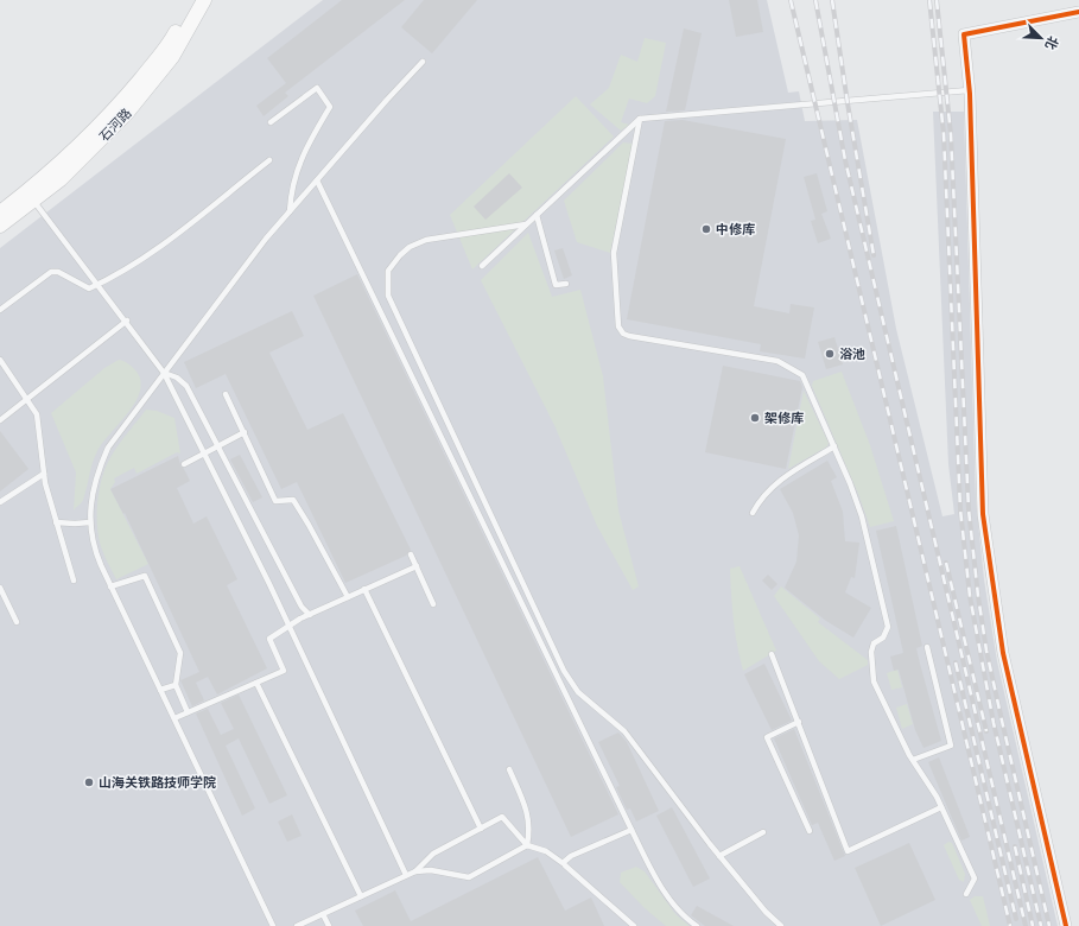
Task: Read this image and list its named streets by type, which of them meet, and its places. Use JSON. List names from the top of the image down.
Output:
{
  "streets": {
    "main road": ["石河路"]
  },
  "places": [
    "中修库",
    "浴池",
    "架修库",
    "山海关铁路技师学院"
  ],
  "north": "bottom right"
}
